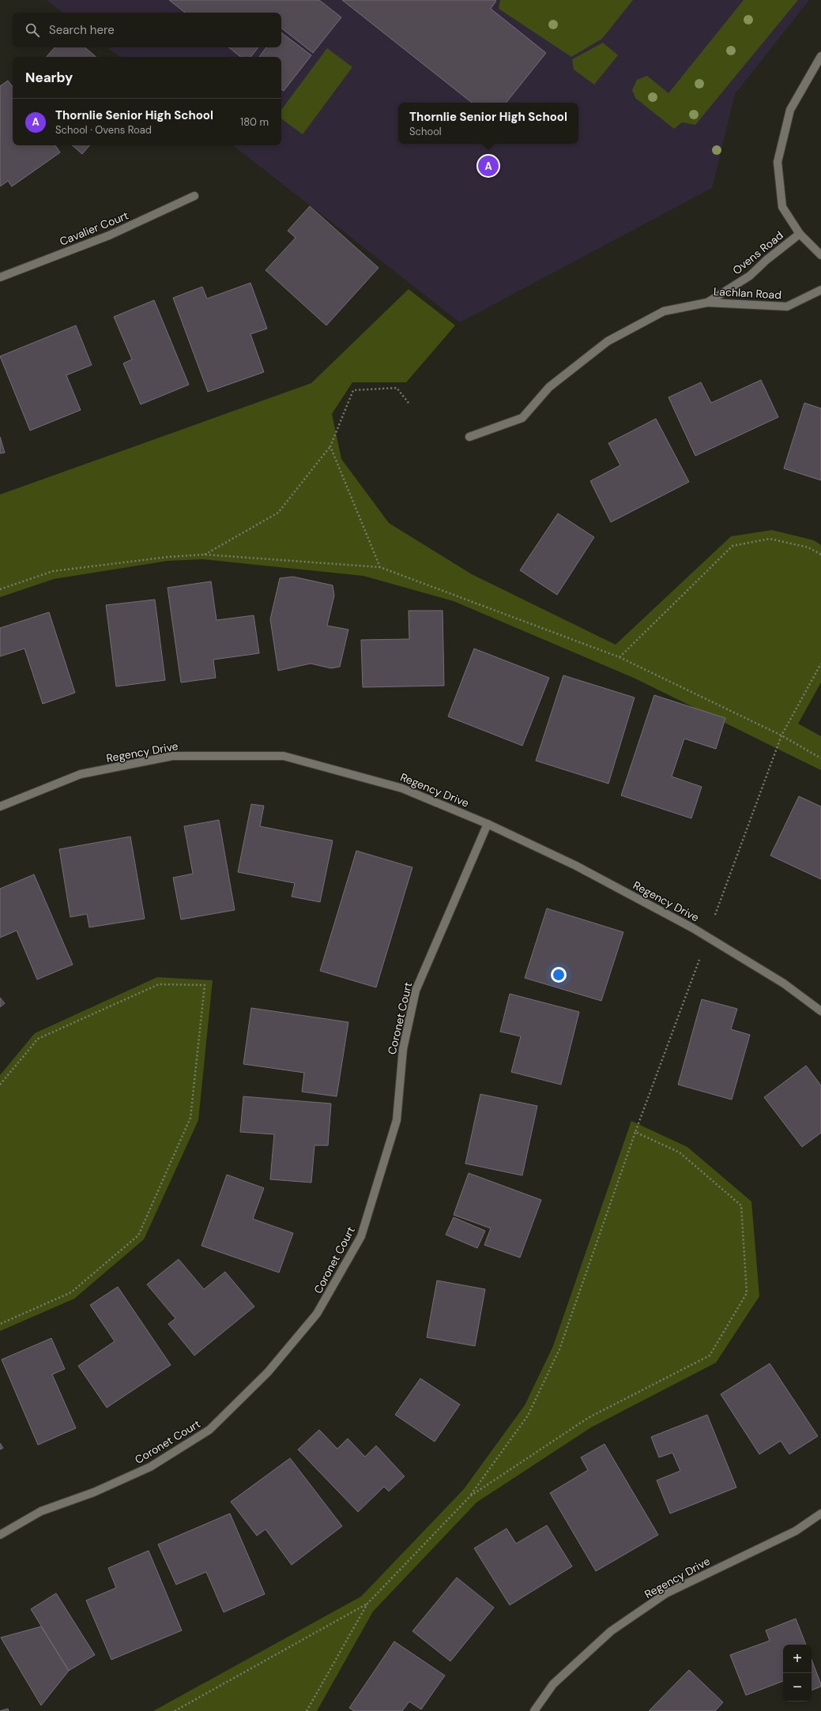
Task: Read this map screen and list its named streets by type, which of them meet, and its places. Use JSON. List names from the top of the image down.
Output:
{
  "streets": {
    "street": [
      "Cavalier Court",
      "Ovens Road",
      "Lachlan Road",
      "Regency Drive",
      "Coronet Court"
    ]
  },
  "crossings": [
    ["Ovens Road", "Lachlan Road"],
    ["Regency Drive", "Coronet Court"]
  ],
  "page": {
    "search": "Search here",
    "heading": "Nearby",
    "list": [
      {
        "mark": "A",
        "name": "Thornlie Senior High School",
        "note": "School · Ovens Road",
        "value": "180 m"
      }
    ],
    "popup": ["Thornlie Senior High School", "School"],
    "pins": "A",
    "map_buttons": ["+", "−"]
  }
}
